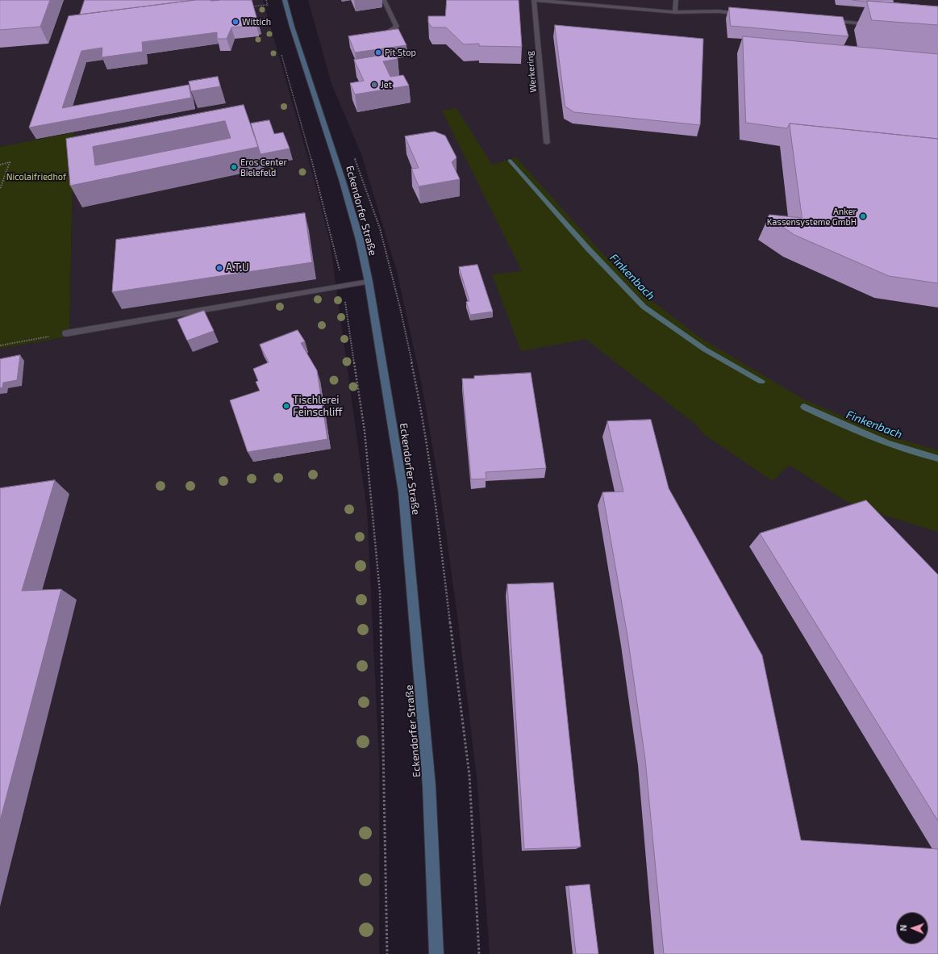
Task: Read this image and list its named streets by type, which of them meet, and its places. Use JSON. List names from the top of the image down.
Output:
{
  "streets": {
    "main road": ["Eckendorfer Straße"],
    "street": ["Werkering"]
  },
  "water": ["Finkenbach"],
  "parks": ["Nicolaifriedhof"],
  "places": [
    "Wittich",
    "Pit Stop",
    "Jet",
    "Eros Center Bielefeld",
    "Anker Kassensysteme GmbH",
    "A.T.U",
    "Tischlerei Feinschliff"
  ],
  "north": "left"
}
